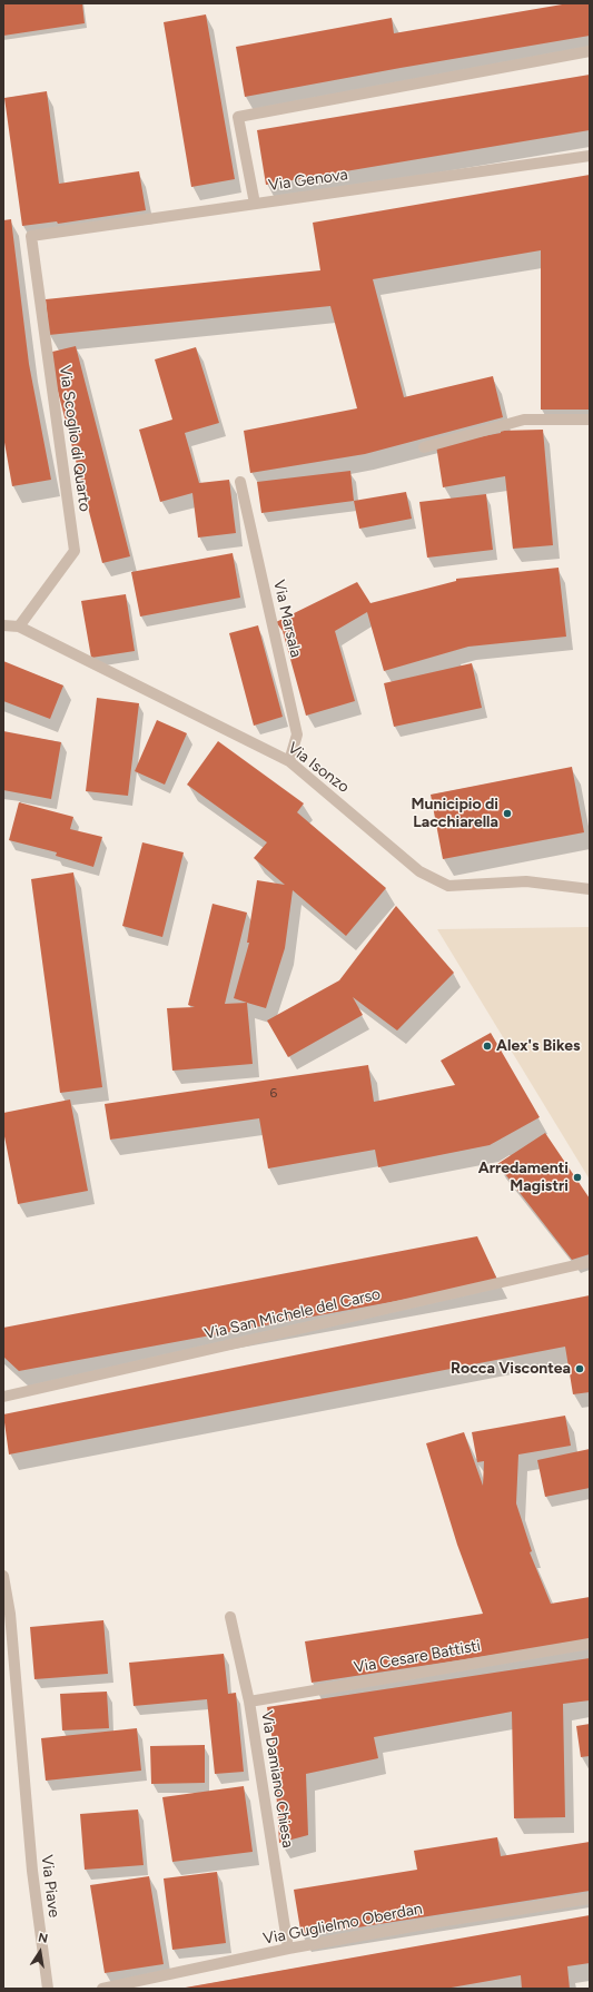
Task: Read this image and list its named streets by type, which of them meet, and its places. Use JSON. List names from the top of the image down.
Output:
{
  "streets": {
    "street": [
      "Via Genova",
      "Via Scoglio di Quarto",
      "Via Marsala",
      "Via Isonzo",
      "Via San Michele del Carso",
      "Via Cesare Battisti",
      "Via Damiano Chiesa",
      "Via Piave",
      "Via Guglielmo Oberdan"
    ]
  },
  "crossings": [
    ["Via Genova", "Via Scoglio di Quarto"],
    ["Via Scoglio di Quarto", "Via Isonzo"],
    ["Via Marsala", "Via Isonzo"],
    ["Via Cesare Battisti", "Via Damiano Chiesa"],
    ["Via Damiano Chiesa", "Via Guglielmo Oberdan"]
  ],
  "places": [
    "Municipio di Lacchiarella",
    "Alex's Bikes",
    "Arredamenti Magistri",
    "Rocca Viscontea"
  ],
  "house_numbers": ["6"],
  "north": "top"
}
